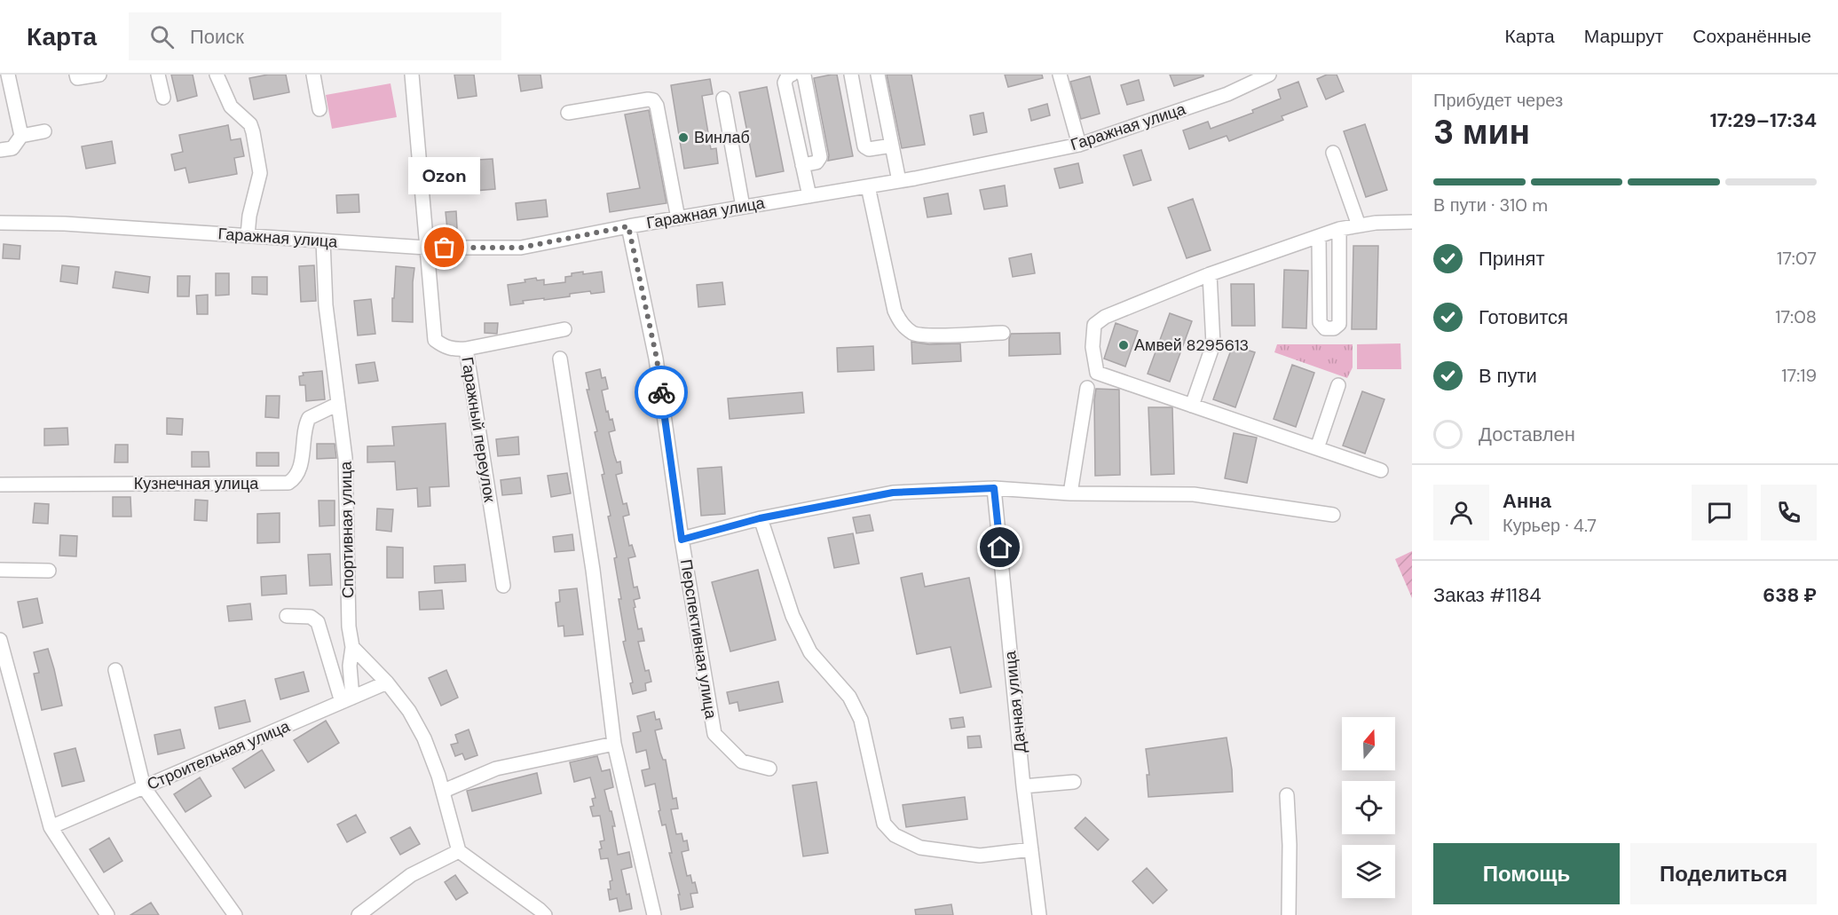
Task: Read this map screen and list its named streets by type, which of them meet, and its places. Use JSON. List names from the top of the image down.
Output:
{
  "streets": {
    "street": [
      "Гаражная улица",
      "Гаражный переулок",
      "Кузнечная улица",
      "Спортивная улица",
      "Перспективная улица",
      "Дачная улица",
      "Строительная улица"
    ]
  },
  "crossings": [
    ["Гаражная улица", "Гаражный переулок"],
    ["Гаражная улица", "Спортивная улица"],
    ["Гаражная улица", "Перспективная улица"],
    ["Кузнечная улица", "Спортивная улица"],
    ["Спортивная улица", "Строительная улица"]
  ],
  "places": ["Винлаб", "Ozon", "Амвей 8295613"],
  "north": "top",
  "page": {
    "header": "Карта",
    "search": "Поиск",
    "nav": ["Карта", "Маршрут", "Сохранённые"],
    "heading": ["3 мин", "Прибудет через", "17:29–17:34"],
    "panel": [
      "Анна",
      "Курьер · 4.7",
      "Заказ #1184",
      "638 ₽"
    ],
    "bubble": "Ozon",
    "bar": "В пути · 310 m",
    "list": [
      ["Принят", "17:07"],
      ["Готовится", "17:08"],
      ["В пути", "17:19"],
      "Доставлен"
    ],
    "buttons": ["Помощь", "Поделиться"]
  }
}
